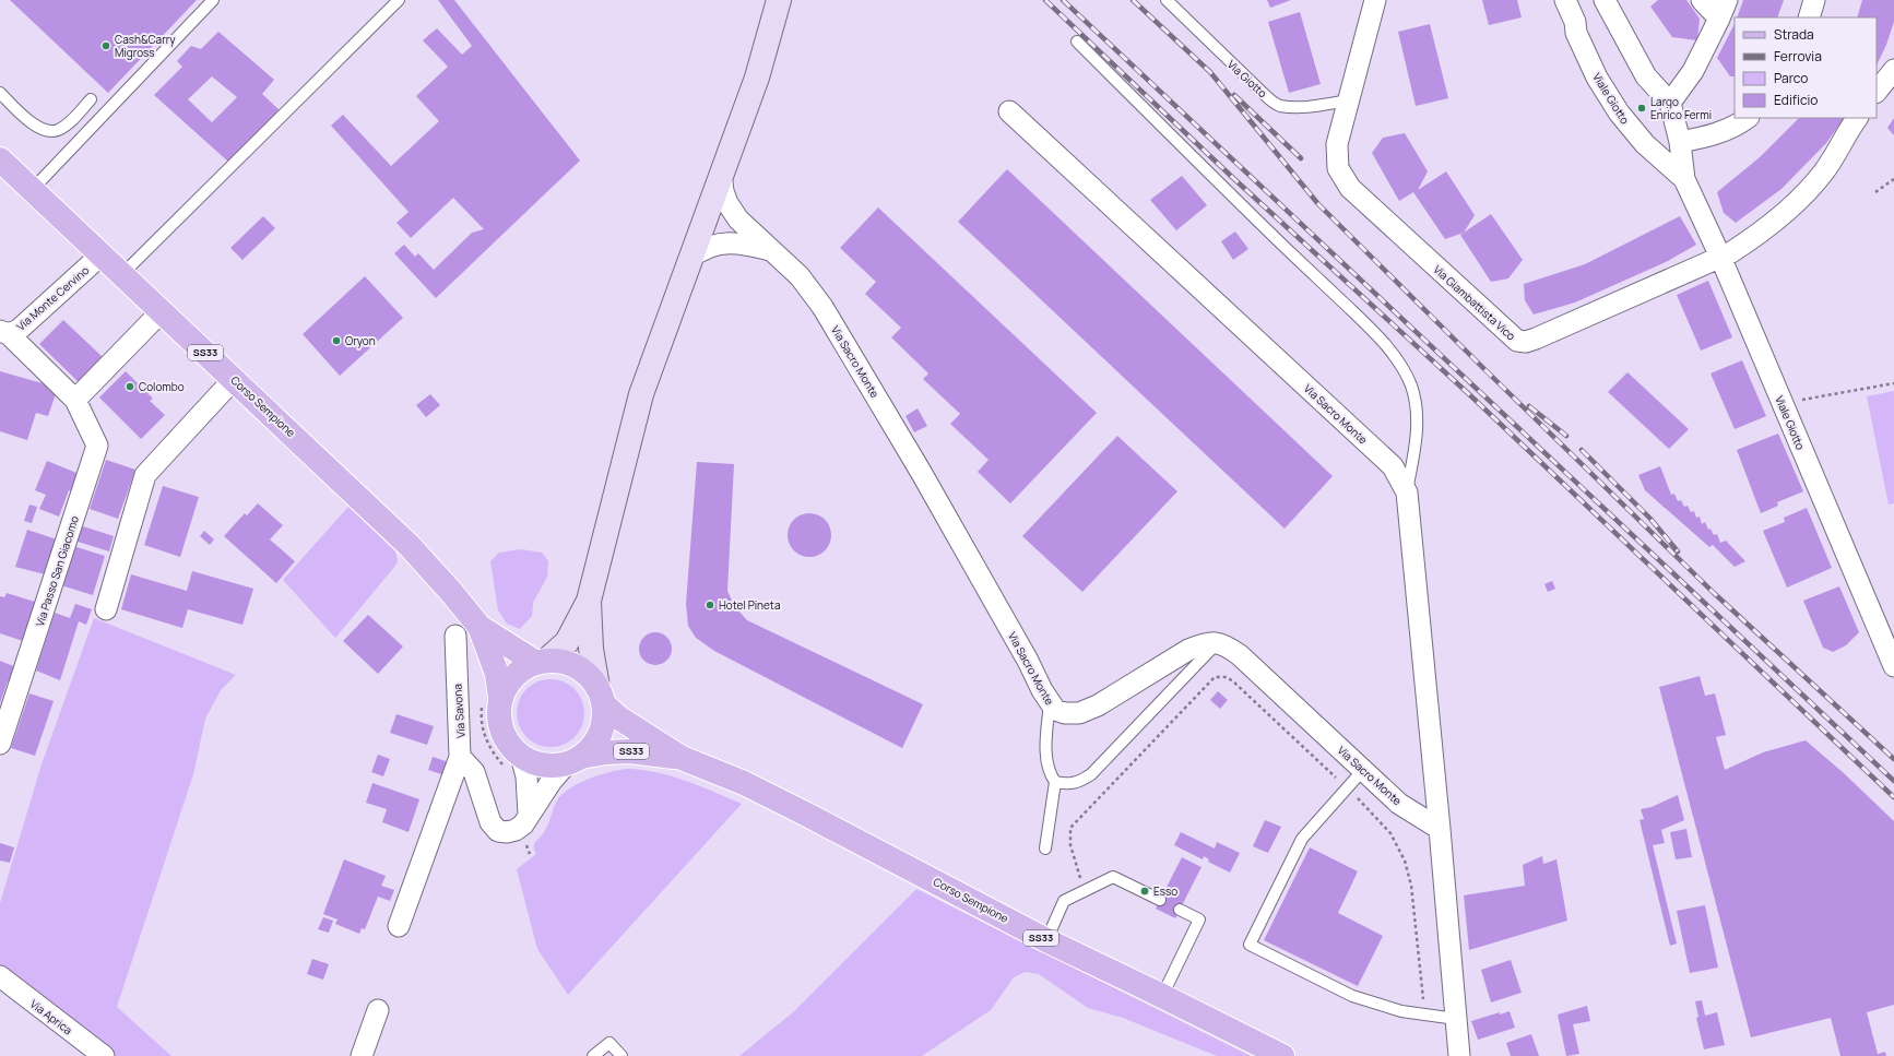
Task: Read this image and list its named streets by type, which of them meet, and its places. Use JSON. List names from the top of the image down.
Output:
{
  "streets": {
    "main road": ["SS33", "Corso Sempione"],
    "street": [
      "Viale Giotto",
      "Via Monte Cervino",
      "Via Giambattista Vico",
      "Via Sacro Monte",
      "Via Passo San Giacomo",
      "Via Savona",
      "Via Aprica"
    ],
    "lane": ["Via Giotto"]
  },
  "crossings": [
    ["Via Giotto", "Via Giambattista Vico"],
    ["Viale Giotto", "Via Giambattista Vico"],
    ["Via Monte Cervino", "Corso Sempione"],
    ["Via Monte Cervino", "Via Passo San Giacomo"]
  ],
  "places": [
    "Cash&Carry Migross",
    "Largo Enrico Fermi",
    "Oryon",
    "Colombo",
    "Hotel Pineta",
    "Esso"
  ],
  "legend": [
    "Strada",
    "Ferrovia",
    "Parco",
    "Edificio"
  ]
}
